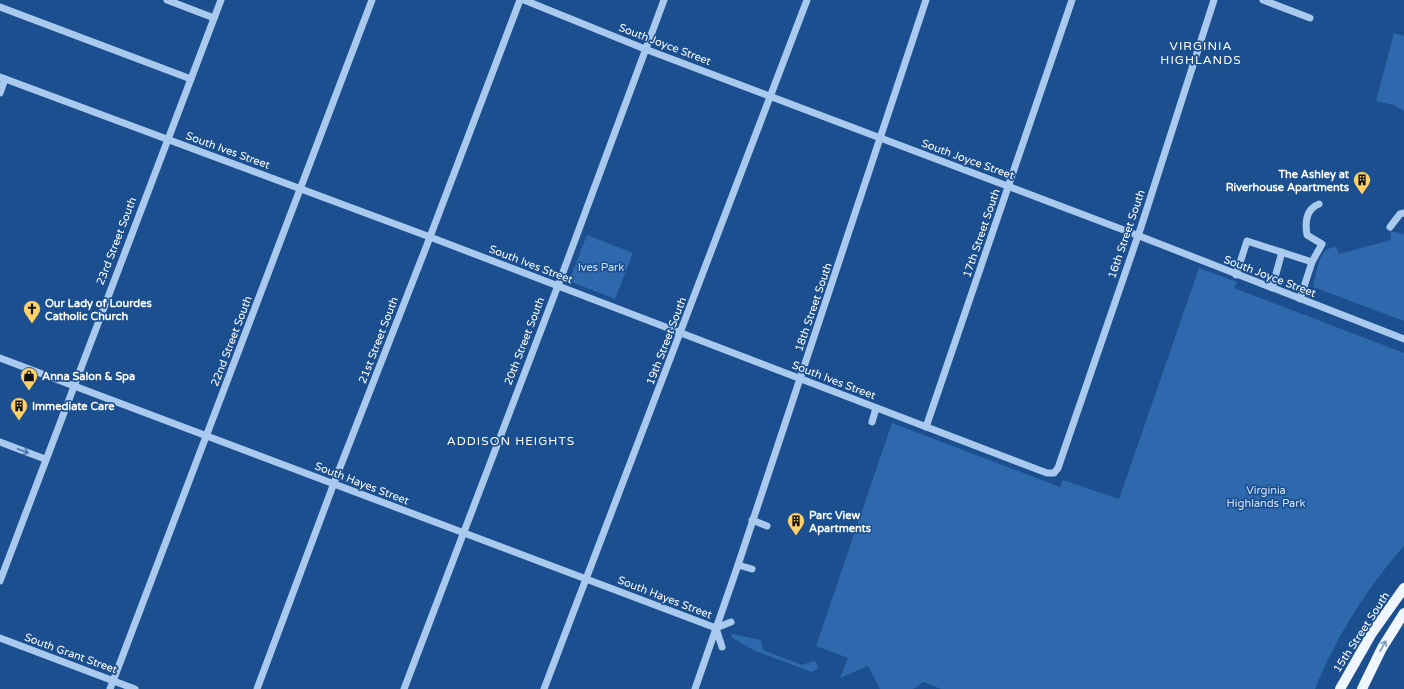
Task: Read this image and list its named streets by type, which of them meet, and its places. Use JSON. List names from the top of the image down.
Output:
{
  "streets": {
    "main road": ["15th Street South"],
    "street": [
      "South Joyce Street",
      "South Ives Street",
      "17th Street South",
      "16th Street South",
      "23rd Street South",
      "18th Street South",
      "21st Street South",
      "22nd Street South",
      "20th Street South",
      "19th Street South",
      "South Hayes Street",
      "South Grant Street"
    ]
  },
  "crossings": [
    ["South Joyce Street", "17th Street South"],
    ["South Joyce Street", "16th Street South"],
    ["South Joyce Street", "18th Street South"],
    ["South Joyce Street", "20th Street South"],
    ["South Joyce Street", "19th Street South"],
    ["South Ives Street", "17th Street South"],
    ["South Ives Street", "16th Street South"],
    ["South Ives Street", "23rd Street South"],
    ["South Ives Street", "18th Street South"],
    ["South Ives Street", "21st Street South"],
    ["South Ives Street", "22nd Street South"],
    ["South Ives Street", "20th Street South"],
    ["South Ives Street", "19th Street South"],
    ["23rd Street South", "South Hayes Street"],
    ["18th Street South", "South Hayes Street"],
    ["21st Street South", "South Hayes Street"],
    ["22nd Street South", "South Hayes Street"],
    ["22nd Street South", "South Grant Street"],
    ["20th Street South", "South Hayes Street"],
    ["19th Street South", "South Hayes Street"]
  ],
  "districts": ["VIRGINIA HIGHLANDS", "ADDISON HEIGHTS"],
  "parks": ["Ives Park", "Virginia Highlands Park"],
  "places": {
    "building": ["The Ashley at Riverhouse Apartments", "Immediate Care", "Parc View Apartments"],
    "church": ["Our Lady of Lourdes Catholic Church"],
    "shop": ["Anna Salon & Spa"]
  }
}
